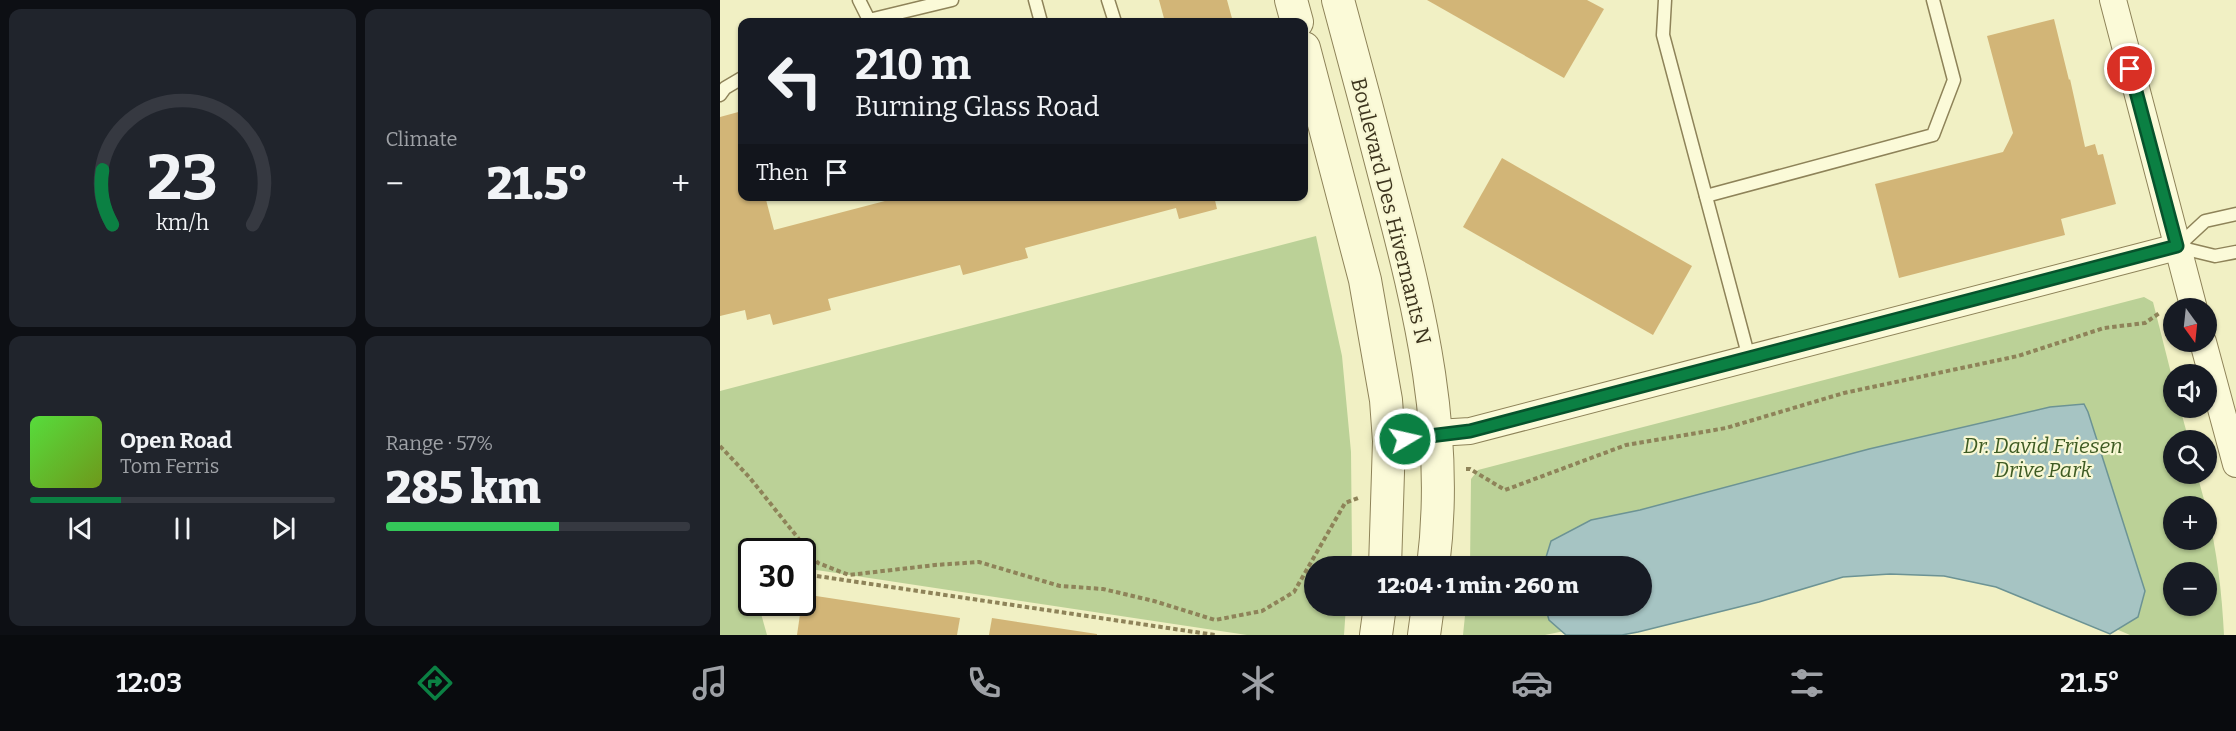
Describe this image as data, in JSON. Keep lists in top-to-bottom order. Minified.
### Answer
{"streets":{"street":["Boulevard Des Hivernants N"]},"parks":["Dr. David Friesen Drive Park"],"north":"bottom","page":{"tile":["Climate",["Range · 57%","285 km"]],"turn":["210 m","Burning Glass Road"],"then":"Then","heat":["−","21.5°","+"],"map_buttons":["+","−"],"song":["Open Road","Tom Ferris"],"limit":"30","trip":"12:04 · 1 min · 260 m","tabs":["12:03","21.5°"],"gauge":["23","km/h"]}}
